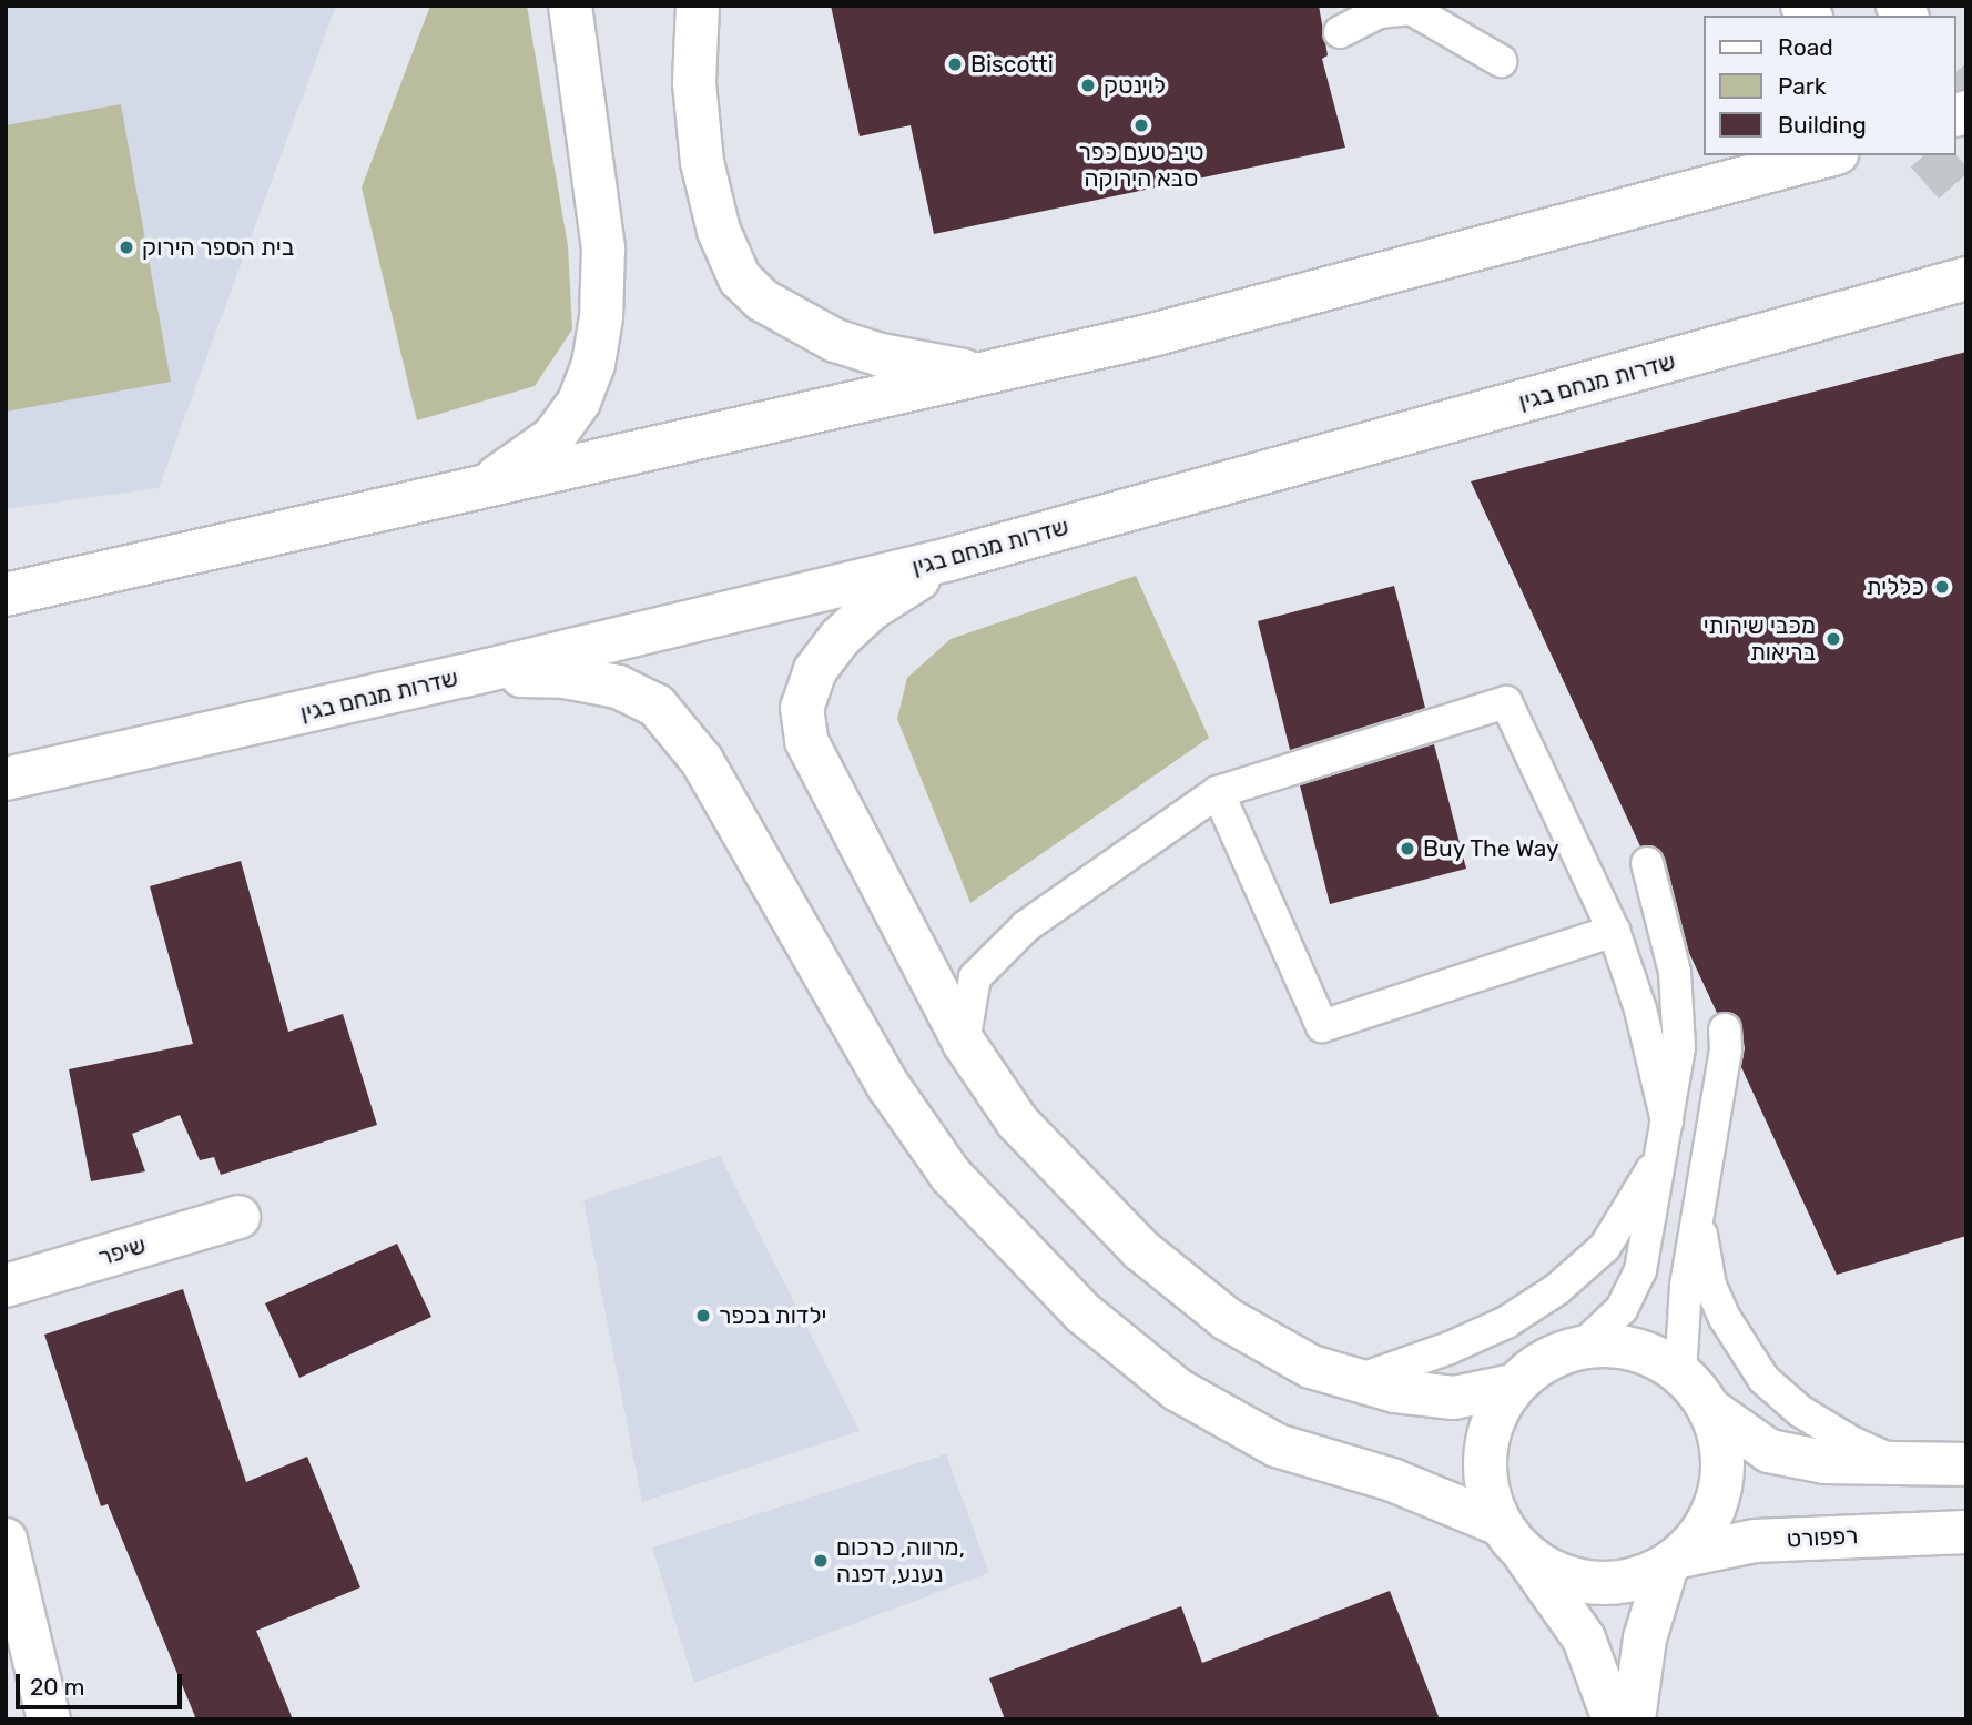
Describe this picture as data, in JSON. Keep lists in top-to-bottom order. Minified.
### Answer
{"streets":{"main road":["שדרות מנחם בגין","שיפר","רפפורט"]},"places":["Biscotti","לוינטק","טיב טעם כפר סבא הירוקה","בית הספר הירוק","כללית","מכבי שירותי בריאות","Buy The Way","ילדות בכפר","מרווה, כרכום, נענע, דפנה"],"legend":["Road","Park","Building"],"scale_bar":"20 m"}
